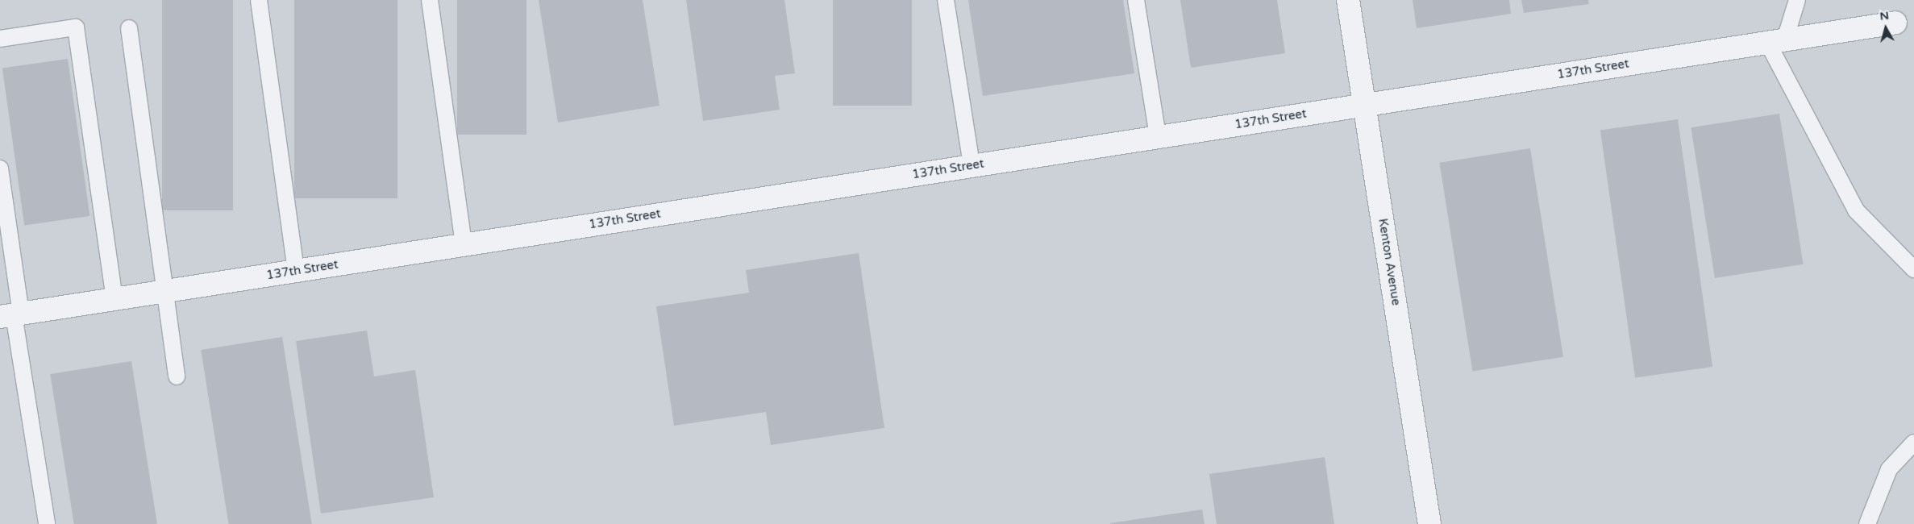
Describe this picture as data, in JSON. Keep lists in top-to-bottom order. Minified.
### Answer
{"streets":{"street":["137th Street","Kenton Avenue"]},"crossings":[["137th Street","Kenton Avenue"]],"north":"top"}
